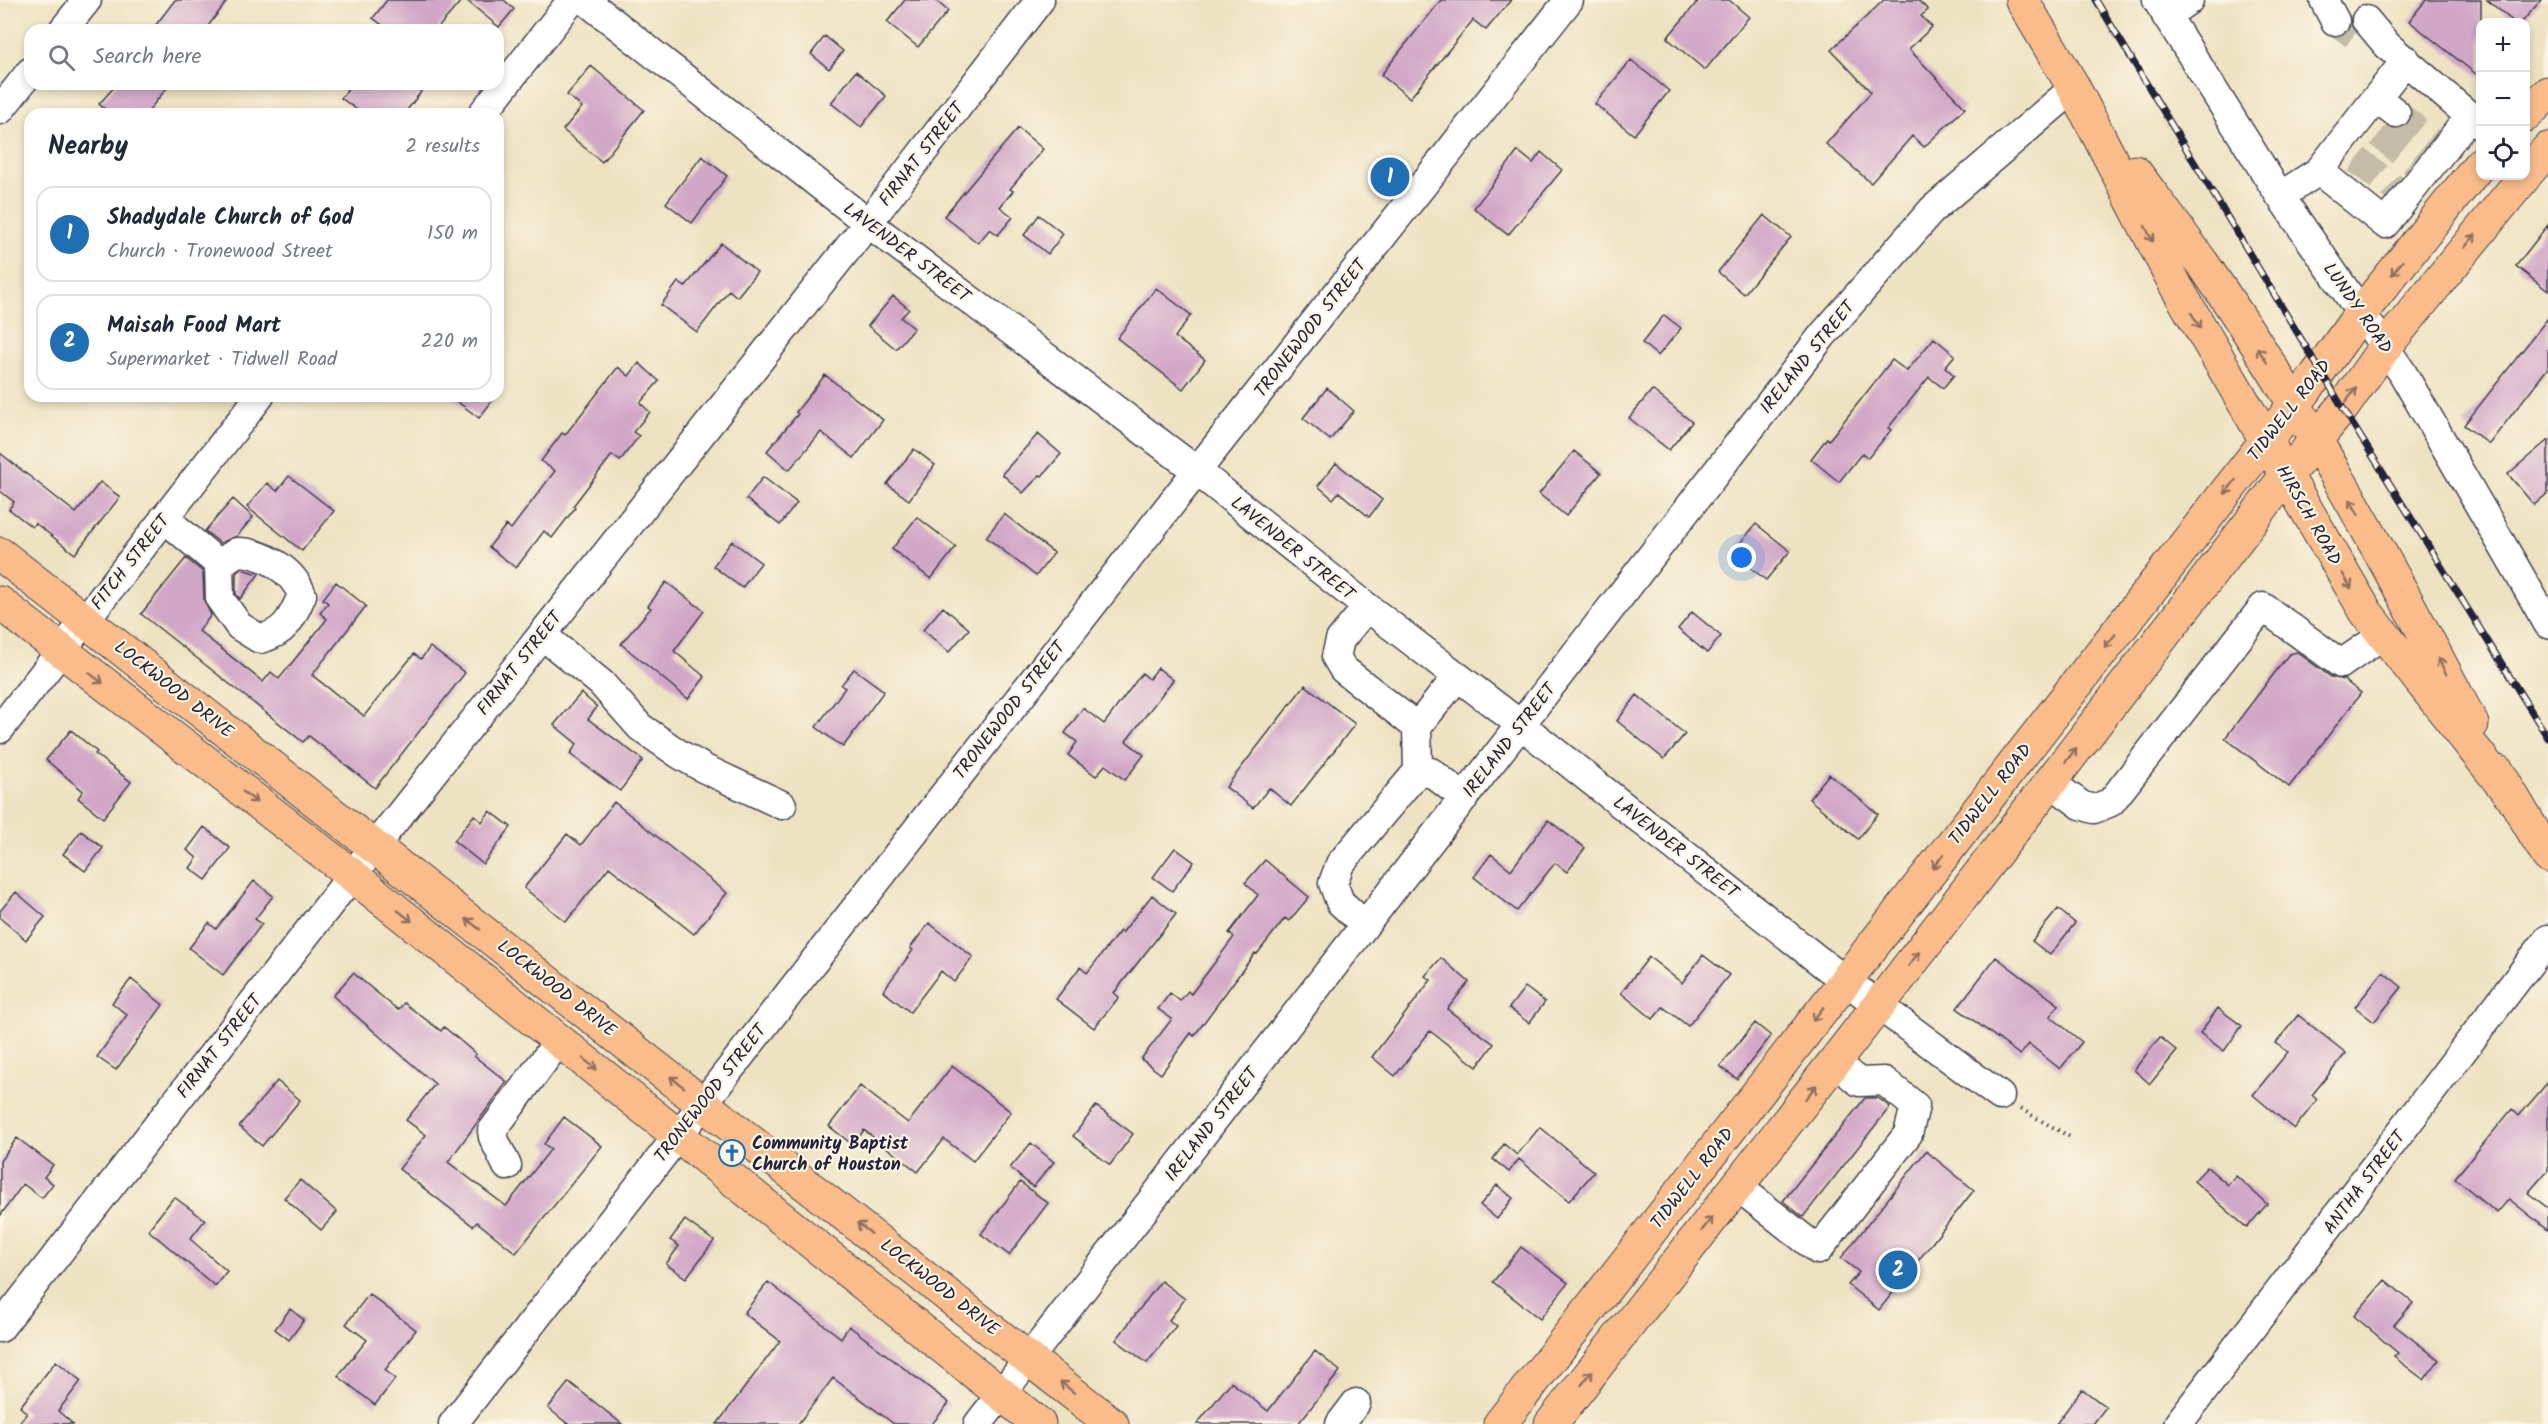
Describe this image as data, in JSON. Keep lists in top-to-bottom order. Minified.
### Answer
{"streets":{"main road":["TIDWELL ROAD","HIRSCH ROAD","LOCKWOOD DRIVE"],"street":["FIRNAT STREET","LAVENDER STREET","LUNDY ROAD","TRONEWOOD STREET","IRELAND STREET","FITCH STREET","ANTHA STREET"]},"crossings":[["FIRNAT STREET","LAVENDER STREET"],["FIRNAT STREET","LOCKWOOD DRIVE"],["LAVENDER STREET","TRONEWOOD STREET"],["LAVENDER STREET","IRELAND STREET"],["LAVENDER STREET","TIDWELL ROAD"],["LUNDY ROAD","TIDWELL ROAD"],["TRONEWOOD STREET","LOCKWOOD DRIVE"],["IRELAND STREET","HIRSCH ROAD"],["IRELAND STREET","LOCKWOOD DRIVE"],["TIDWELL ROAD","HIRSCH ROAD"],["FITCH STREET","LOCKWOOD DRIVE"]],"places":{"church":["Community Baptist Church of Houston"]},"page":{"map_buttons":["+","−"],"search":"Search here","heading":["Nearby","2 results"],"pins":["1","2"],"list":[{"mark":"1","name":"Shadydale Church of God","note":"Church · Tronewood Street","value":"150 m"},{"mark":"2","name":"Maisah Food Mart","note":"Supermarket · Tidwell Road","value":"220 m"}]}}
